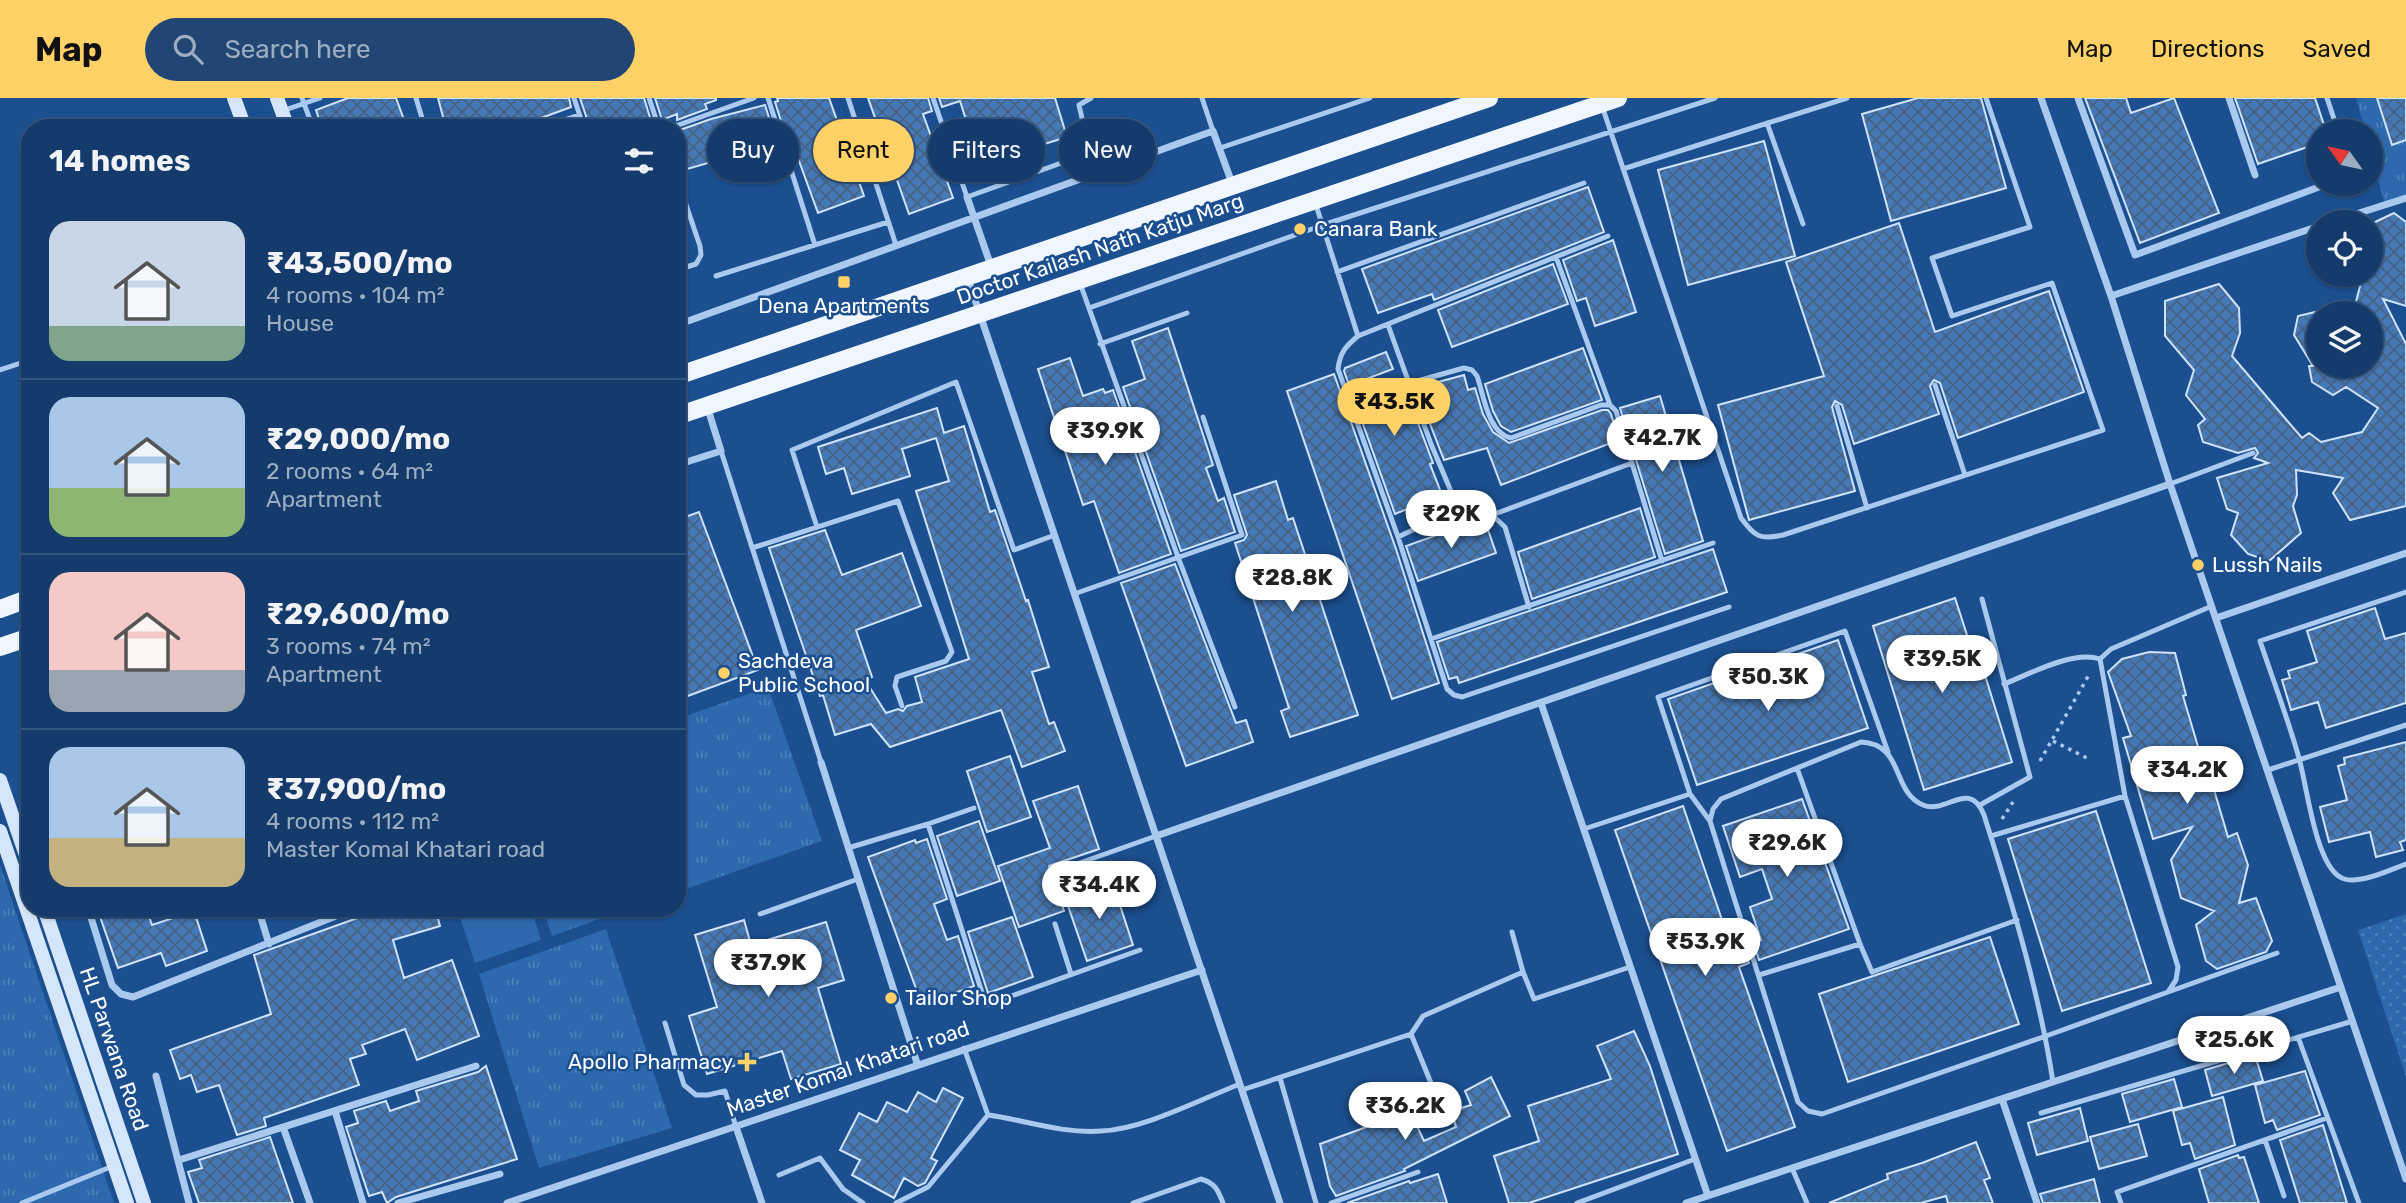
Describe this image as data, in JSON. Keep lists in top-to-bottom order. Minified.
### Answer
{"streets":{"main road":["Doctor Kailash Nath Katju Marg"],"street":["HL Parwana Road","Master Komal Khatari road"]},"places":{"other":["Canara Bank","Lussh Nails","Sachdeva Public School","Tailor Shop"],"transit":["Dena Apartments"],"health":["Apollo Pharmacy"]},"north":"top left","page":{"header":"Map","search":"Search here","nav":["Map","Directions","Saved"],"chip":["Buy","Rent","Filters","New"],"heading":"14 homes","list":[{"name":"₹43,500/mo","note":"4 rooms · 104 m² · House"},{"name":"₹29,000/mo","note":"2 rooms · 64 m² · Apartment"},{"name":"₹29,600/mo","note":"3 rooms · 74 m² · Apartment"},{"name":"₹37,900/mo","note":"4 rooms · 112 m² · Master Komal Khatari road"}],"price":["₹43.5K","₹39.9K","₹42.7K","₹29K","₹28.8K","₹39.5K","₹50.3K","₹34.2K","₹29.6K","₹34.4K","₹53.9K","₹37.9K","₹25.6K","₹36.2K"]}}
